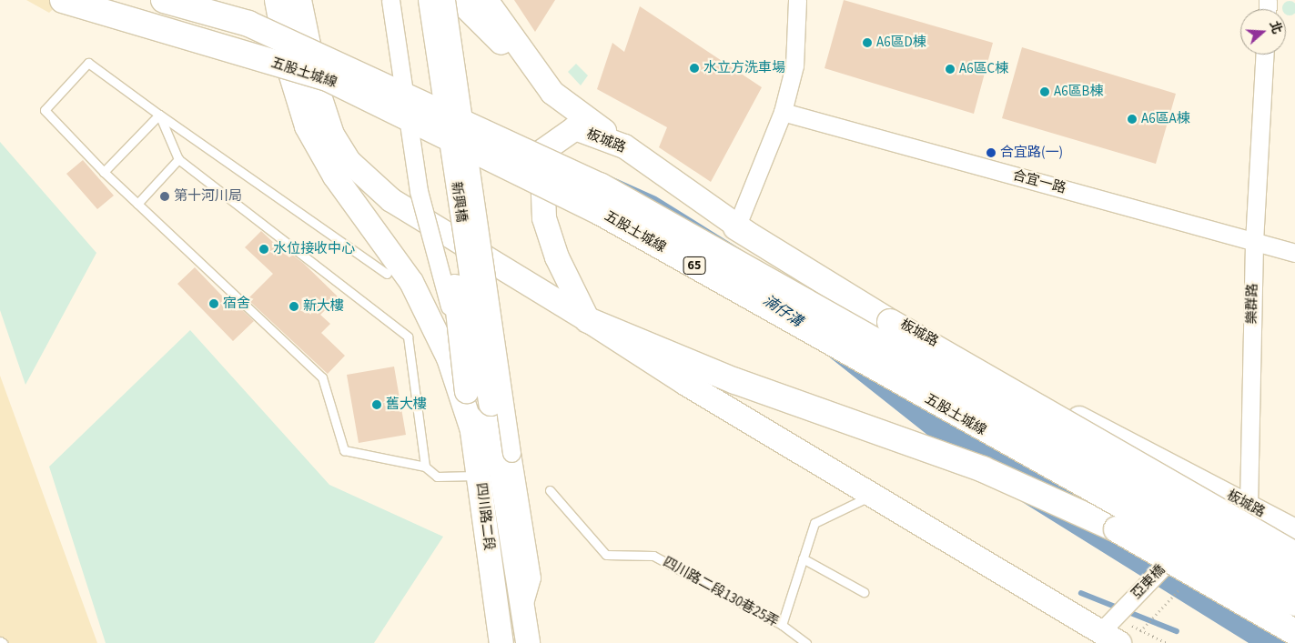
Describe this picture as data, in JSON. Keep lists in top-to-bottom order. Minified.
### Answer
{"streets":{"highway":["五股土城線","65"],"main road":["板城路","新興橋","四川路二段"],"street":["合宜一路","樂群路","亞東橋"],"lane":["四川路二段130巷25弄"]},"crossings":[["板城路","樂群路"],["板城路","亞東橋"],["合宜一路","樂群路"],["新興橋","四川路二段"],["樂群路","亞東橋"]],"water":["湳仔溝"],"places":["A6區D棟","水立方洗車場","A6區C棟","A6區B棟","A6區A棟","合宜路(一)","第十河川局","水位接收中心","宿舍","新大樓","舊大樓"],"north":"right"}
